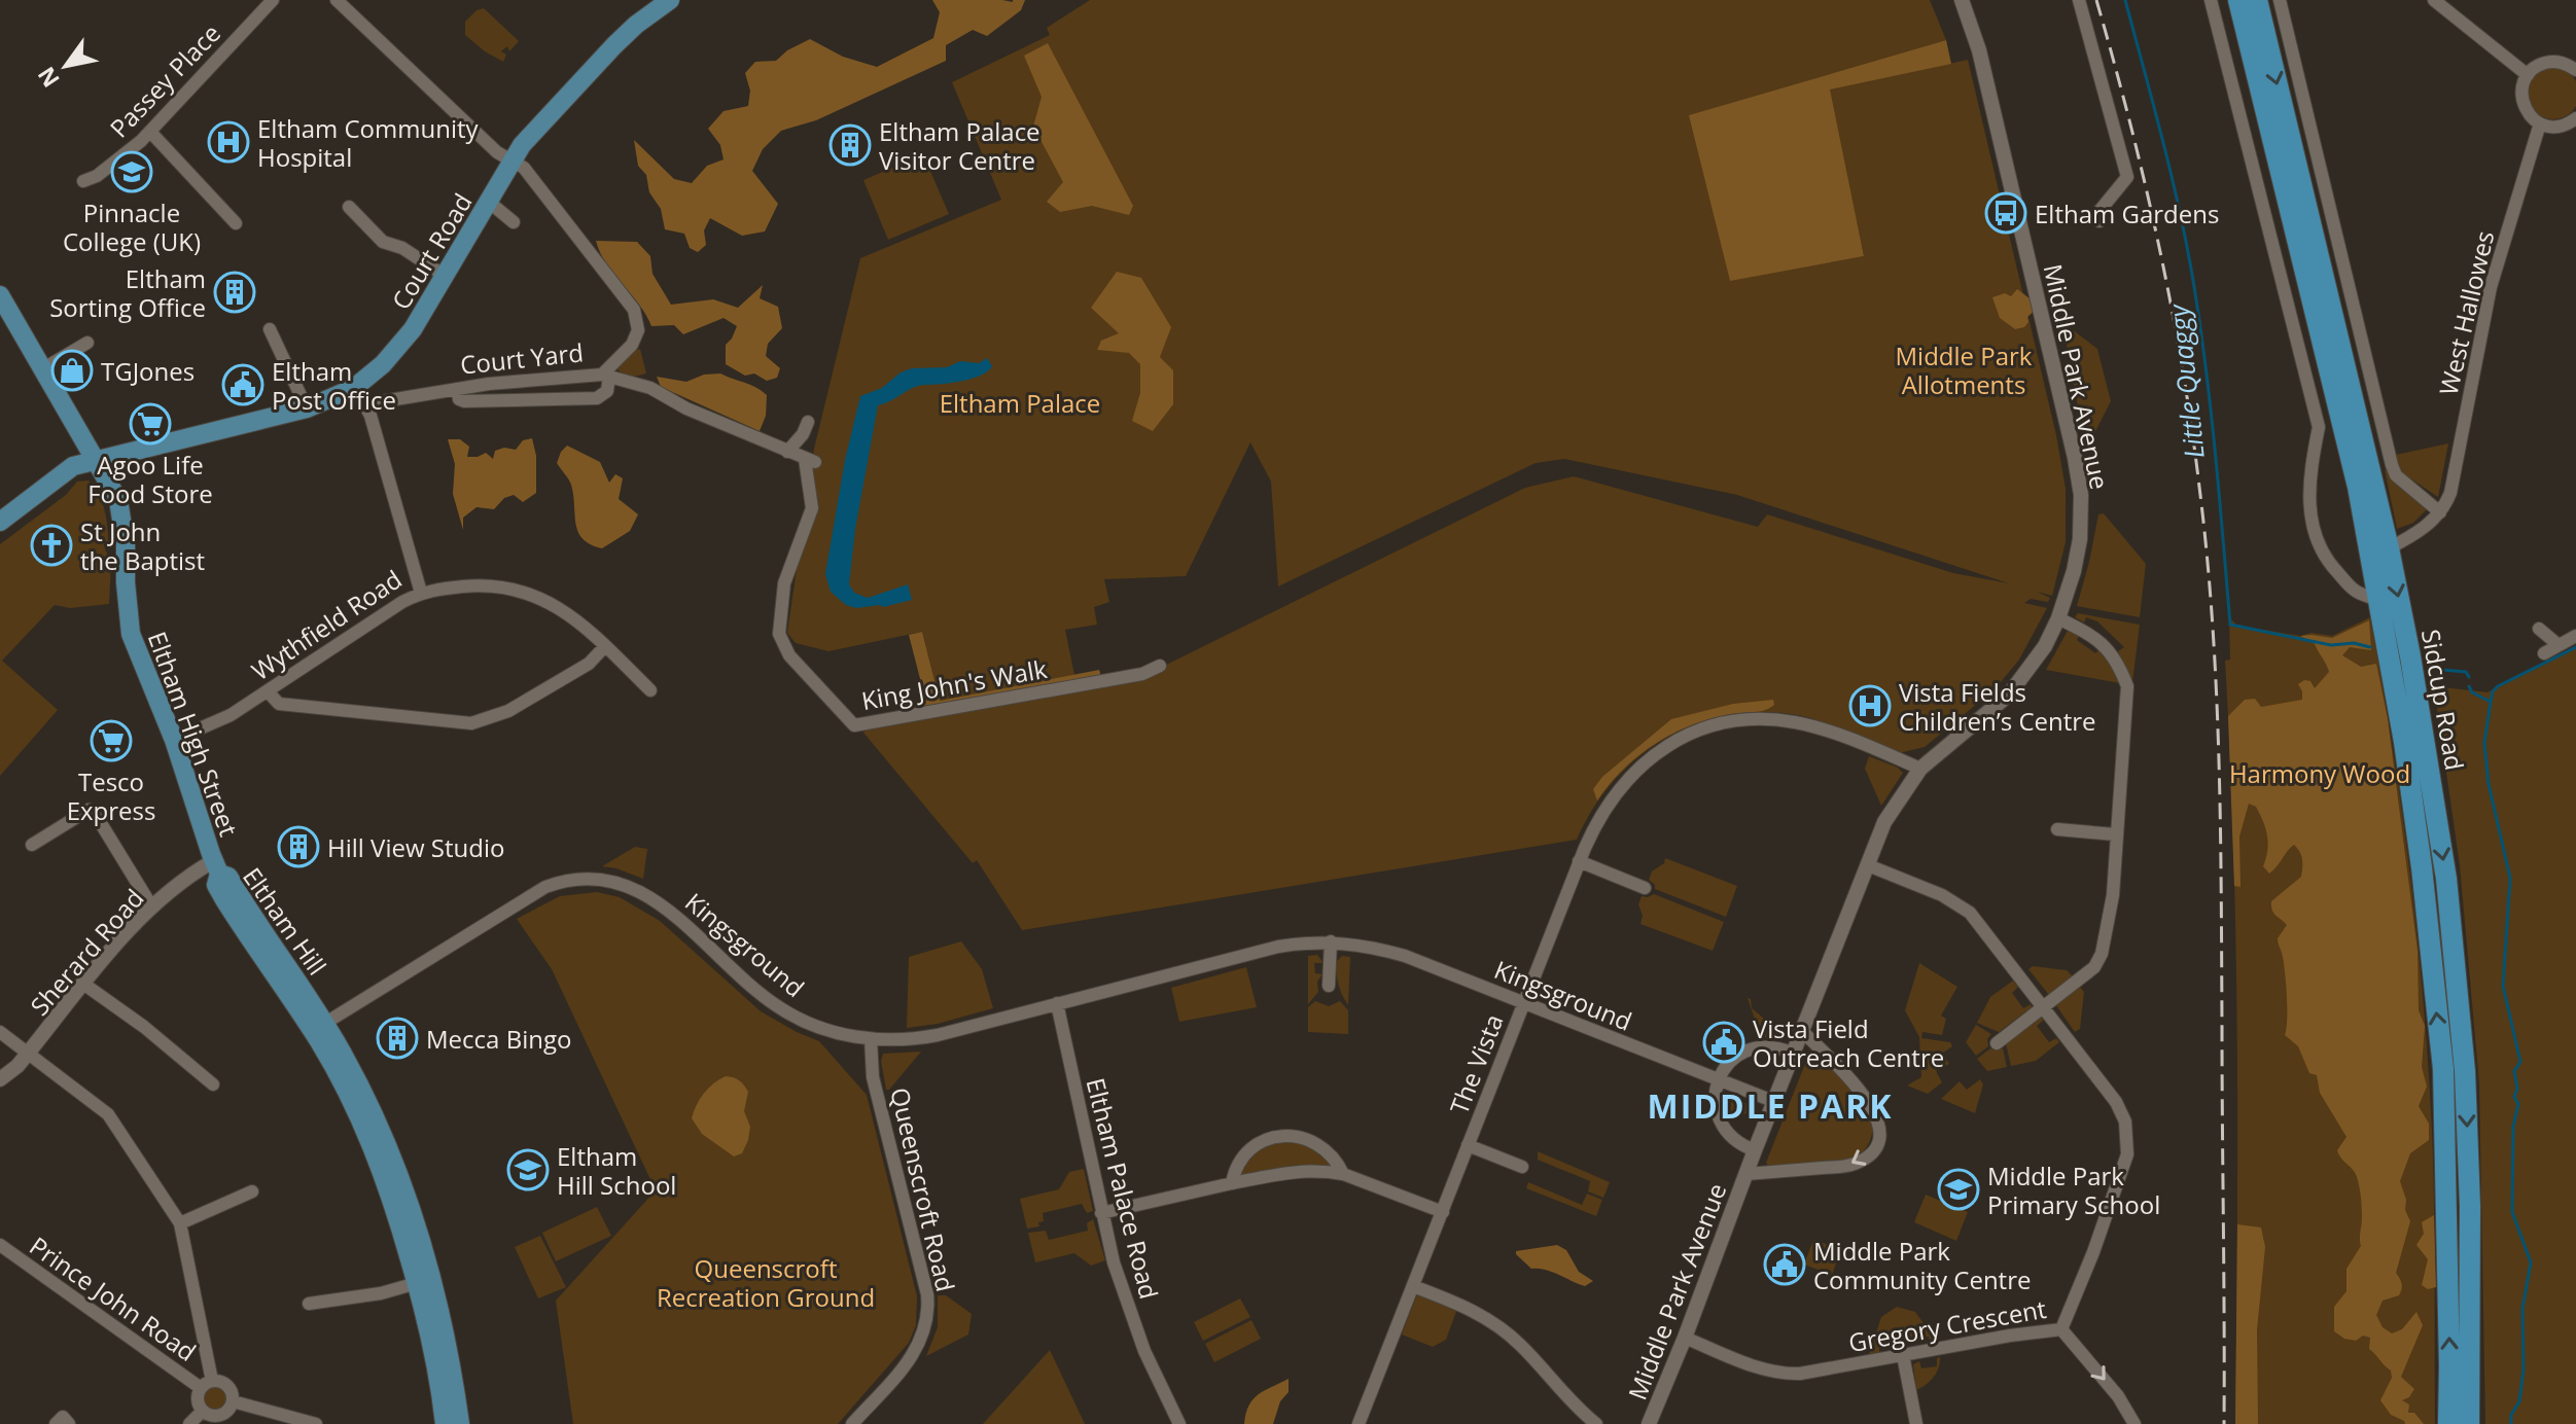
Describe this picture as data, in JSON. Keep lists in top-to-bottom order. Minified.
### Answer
{"streets":{"highway":["Sidcup Road"],"main road":["Court Road","Eltham High Street","Eltham Hill"],"street":["Passey Place","West Hallowes","Court Yard","Middle Park Avenue","Wythfield Road","King John's Walk","Kingsground","Sherard Road","The Vista","Eltham Palace Road","Queenscroft Road","Prince John Road","Gregory Crescent"]},"crossings":[["Court Yard","Wythfield Road"],["Court Yard","King John's Walk"],["Middle Park Avenue","Kingsground"],["Middle Park Avenue","The Vista"],["Middle Park Avenue","Gregory Crescent"],["Wythfield Road","Eltham High Street"],["Eltham High Street","Eltham Hill"],["Eltham High Street","Sherard Road"],["Eltham Hill","Kingsground"],["Eltham Hill","Sherard Road"],["Kingsground","The Vista"],["Kingsground","Eltham Palace Road"],["Kingsground","Queenscroft Road"]],"districts":["MIDDLE PARK"],"water":["Little Quaggy"],"parks":["Middle Park Allotments","Eltham Palace","Harmony Wood","Queenscroft Recreation Ground"],"places":{"hospital":["Eltham Community Hospital","Vista Fields Children’s Centre"],"building":["Eltham Palace Visitor Centre","Eltham Sorting Office","Hill View Studio","Mecca Bingo"],"school or university":["Pinnacle College (UK)","Eltham Hill School","Middle Park Primary School"],"bus stop":["Eltham Gardens"],"shop":["TGJones"],"public building":["Eltham Post Office","Vista Field Outreach Centre","Middle Park Community Centre"],"supermarket":["Agoo Life Food Store","Tesco Express"],"church":["St John the Baptist"]},"north":"bottom left"}
